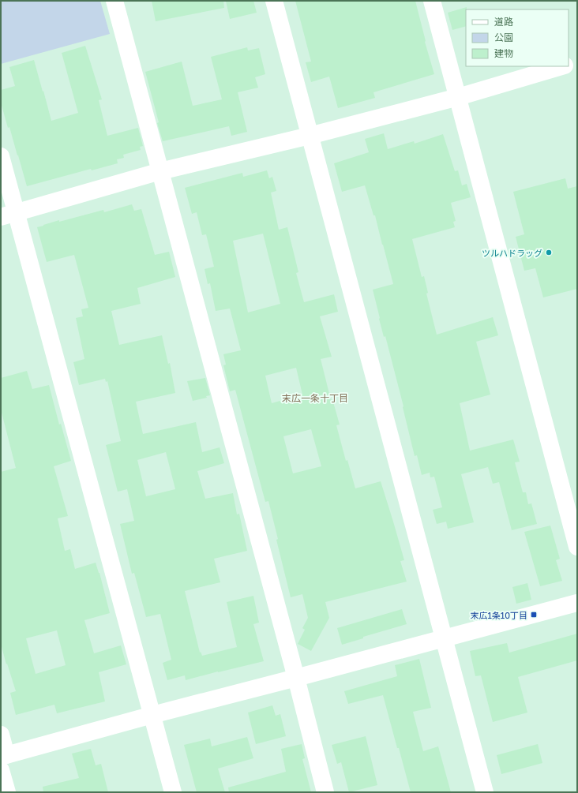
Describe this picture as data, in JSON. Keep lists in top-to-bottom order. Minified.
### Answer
{"districts":["末広一条十丁目"],"places":{"other":["ツルハドラッグ"],"transit":["末広1条10丁目"]},"legend":["道路","公園","建物"]}
